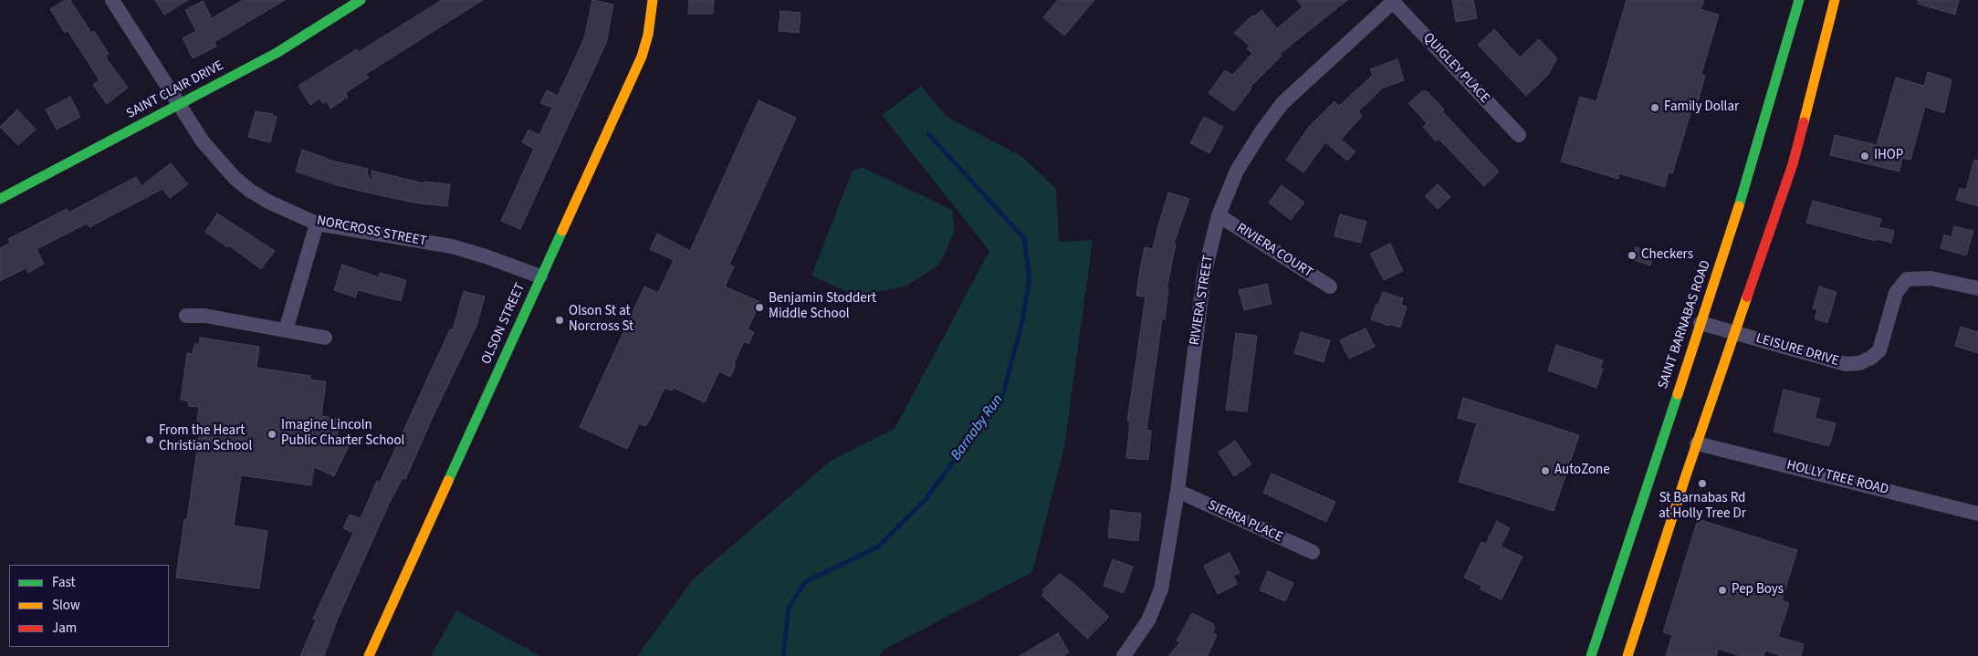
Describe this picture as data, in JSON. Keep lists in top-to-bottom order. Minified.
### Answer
{"streets":{"main road":["SAINT CLAIR DRIVE","OLSON STREET","SAINT BARNABAS ROAD"],"street":["QUIGLEY PLACE","NORCROSS STREET","RIVIERA COURT","RIVIERA STREET","LEISURE DRIVE","HOLLY TREE ROAD","SIERRA PLACE"]},"crossings":[["QUIGLEY PLACE","RIVIERA STREET"],["SAINT CLAIR DRIVE","NORCROSS STREET"],["NORCROSS STREET","OLSON STREET"],["RIVIERA COURT","RIVIERA STREET"],["RIVIERA STREET","SIERRA PLACE"],["SAINT BARNABAS ROAD","LEISURE DRIVE"]],"water":["Barnaby Run"],"places":["Family Dollar","IHOP","Checkers","Benjamin Stoddert Middle School","Olson St at Norcross St","Imagine Lincoln Public Charter School","From the Heart Christian School","AutoZone","St Barnabas Rd at Holly Tree Dr","Pep Boys"],"legend":["Fast","Slow","Jam"]}
